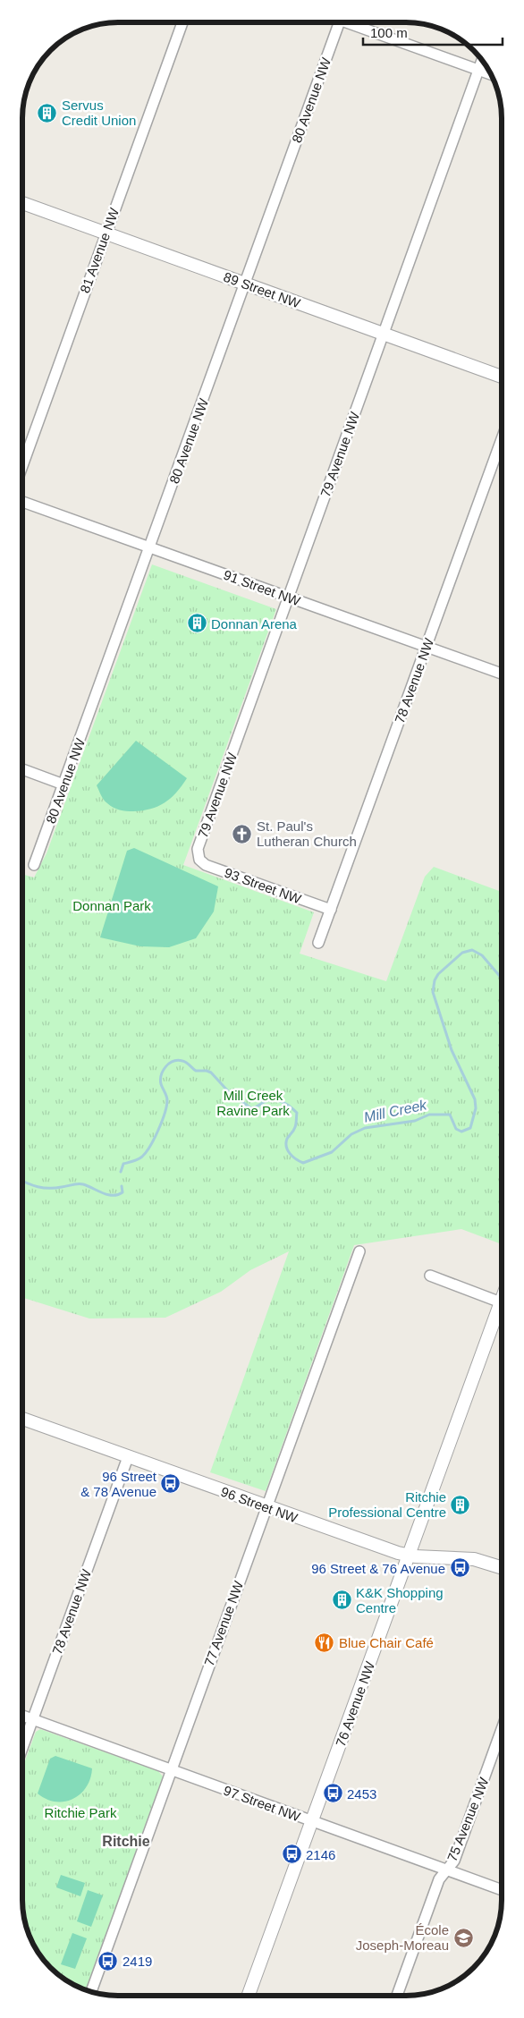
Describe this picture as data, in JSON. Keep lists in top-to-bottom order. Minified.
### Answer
{"streets":{"street":["80 Avenue NW","81 Avenue NW","89 Street NW","79 Avenue NW","91 Street NW","78 Avenue NW","93 Street NW","96 Street NW","77 Avenue NW","76 Avenue NW","97 Street NW","75 Avenue NW"]},"crossings":[["80 Avenue NW","89 Street NW"],["80 Avenue NW","91 Street NW"],["81 Avenue NW","89 Street NW"],["89 Street NW","79 Avenue NW"],["79 Avenue NW","91 Street NW"],["79 Avenue NW","93 Street NW"],["91 Street NW","78 Avenue NW"],["78 Avenue NW","93 Street NW"],["78 Avenue NW","96 Street NW"],["78 Avenue NW","97 Street NW"],["96 Street NW","77 Avenue NW"],["96 Street NW","76 Avenue NW"],["77 Avenue NW","97 Street NW"],["76 Avenue NW","97 Street NW"],["97 Street NW","75 Avenue NW"]],"districts":["Ritchie"],"water":["Mill Creek"],"parks":["Donnan Park","Mill Creek Ravine Park","Ritchie Park"],"places":{"building":["Servus Credit Union","Donnan Arena","Ritchie Professional Centre","K&K Shopping Centre"],"church":["St. Paul's Lutheran Church"],"bus stop":["96 Street & 78 Avenue","96 Street & 76 Avenue","2453","2146","2419"],"restaurant":["Blue Chair Café"],"school or university":["École Joseph-Moreau"]},"scale_bar":"100 m"}
